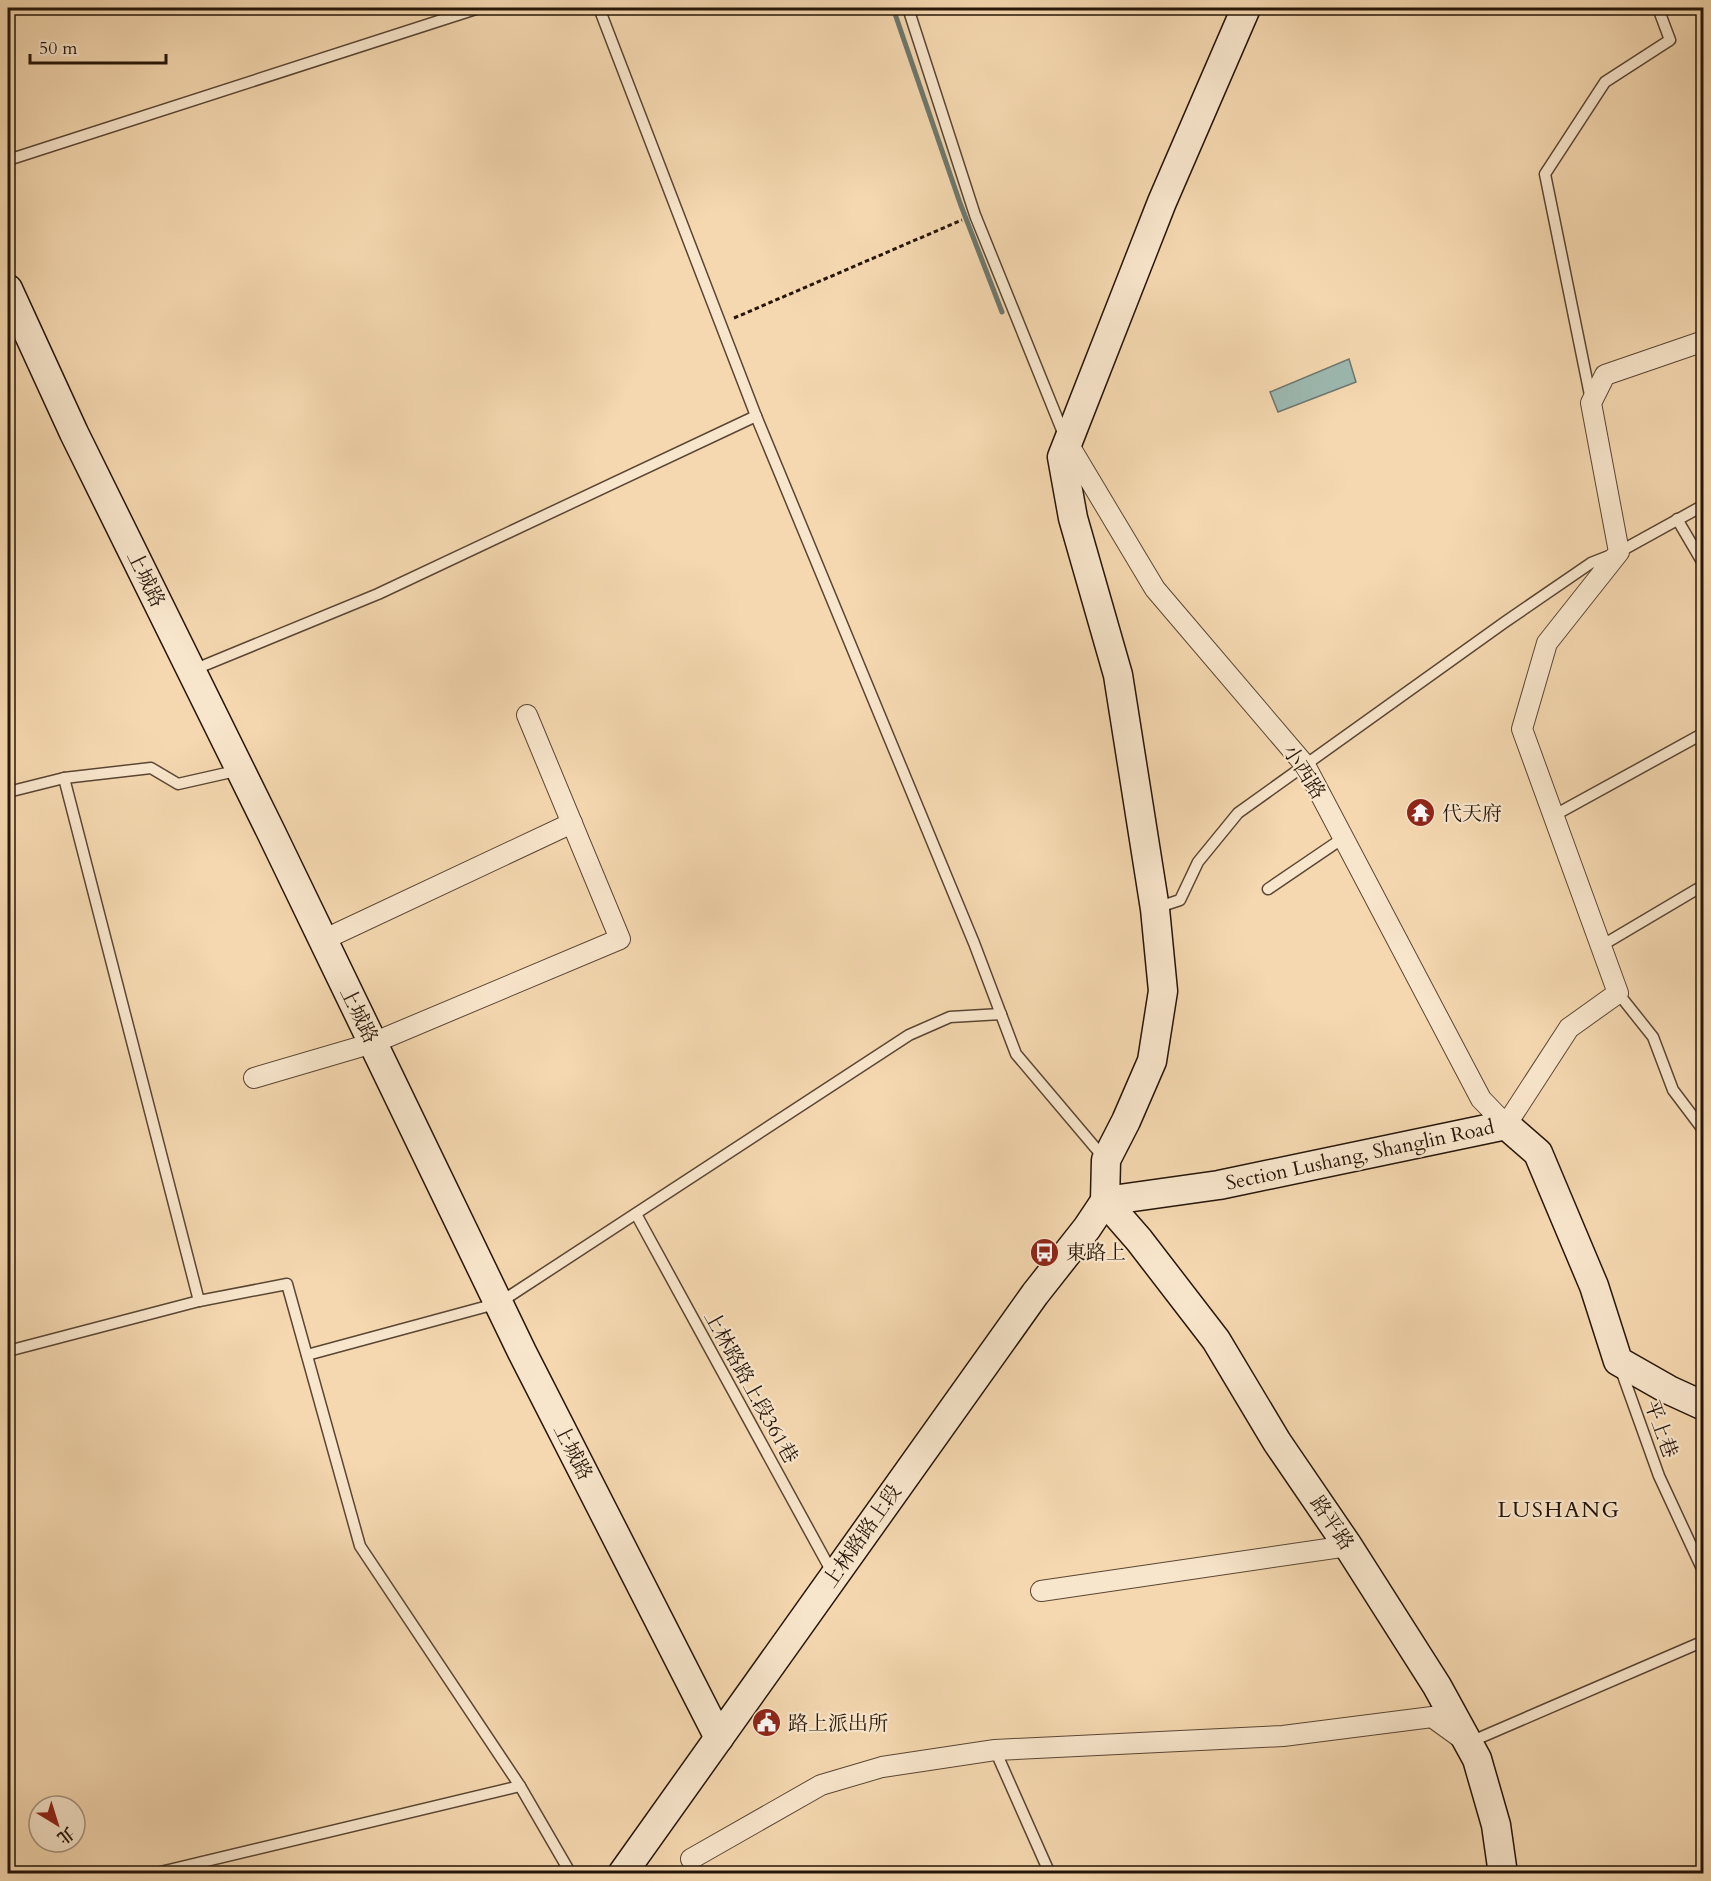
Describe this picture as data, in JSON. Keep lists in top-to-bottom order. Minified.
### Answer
{"streets":{"street":["上城路","小西路","Section Lushang, Shanglin Road","路平路","上林路路上段"],"lane":["上林路路上段361巷","平上巷"]},"crossings":[["上城路","上林路路上段"],["小西路","Section Lushang, Shanglin Road"],["Section Lushang, Shanglin Road","平上巷"],["Section Lushang, Shanglin Road","路平路"],["Section Lushang, Shanglin Road","上林路路上段"],["上林路路上段361巷","上林路路上段"],["路平路","上林路路上段"]],"districts":["LUSHANG"],"places":{"temple":["代天府"],"bus stop":["東路上"],"public building":["路上派出所"]},"scale_bar":"50 m","north":"bottom right"}
